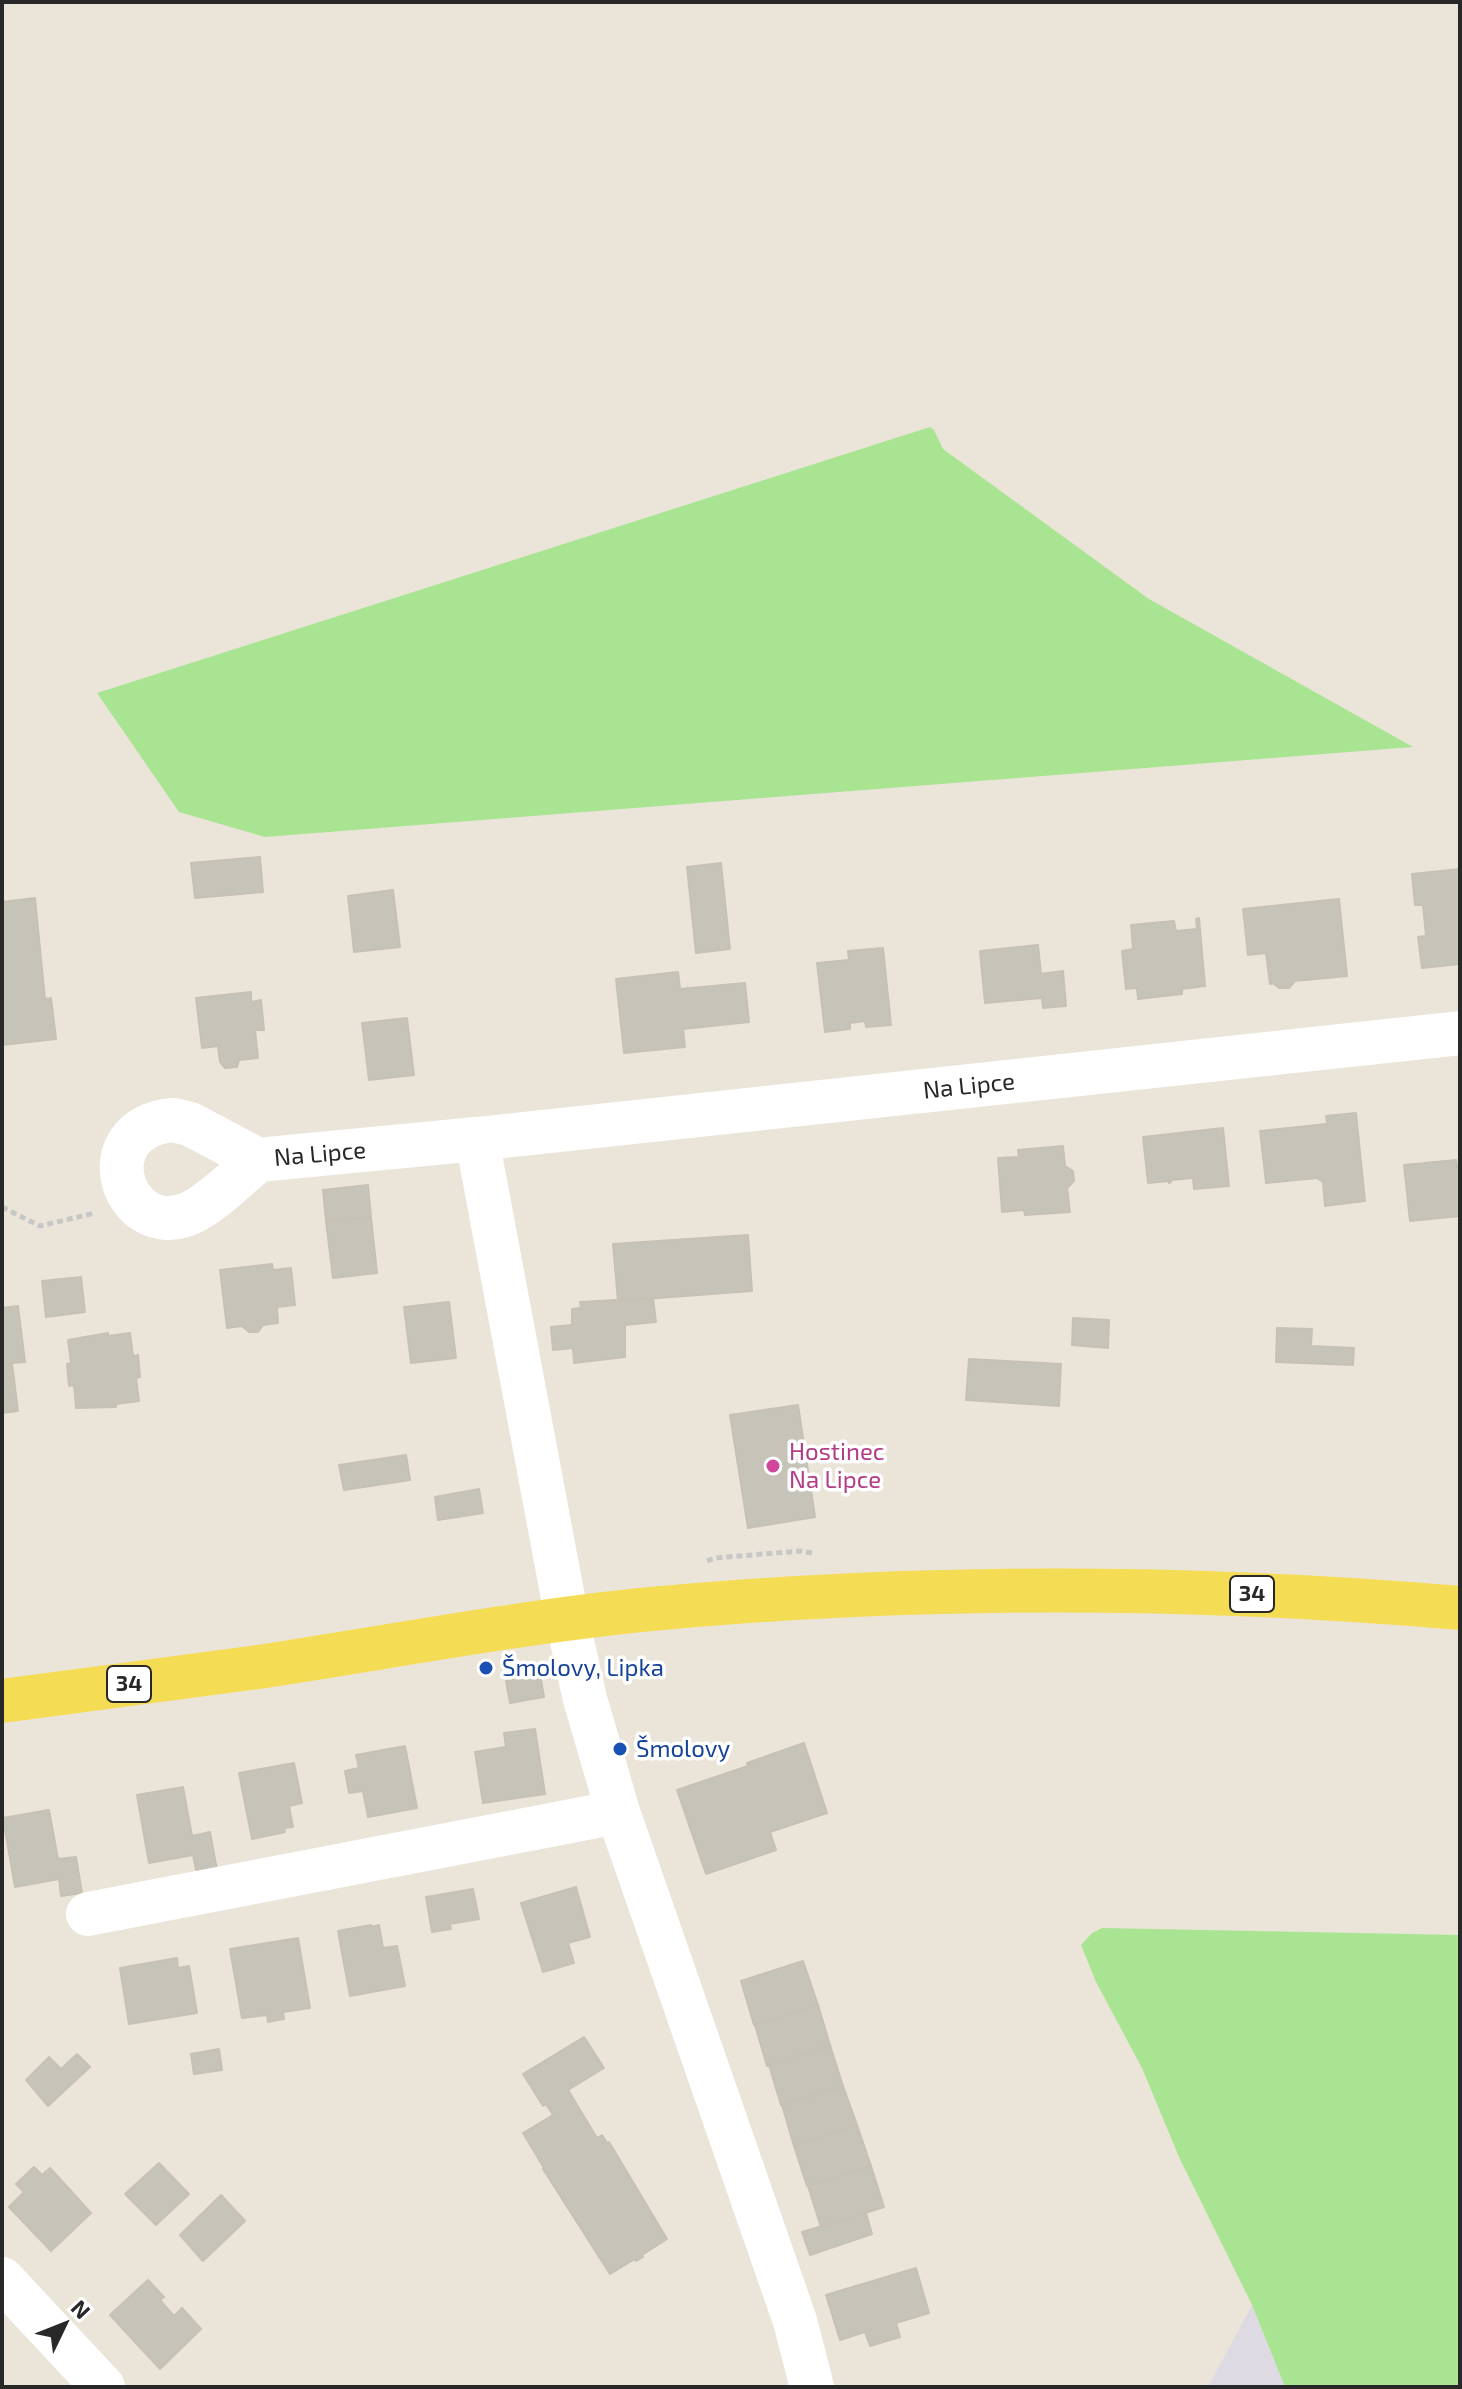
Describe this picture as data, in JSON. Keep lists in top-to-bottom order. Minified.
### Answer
{"streets":{"main road":["34"],"street":["Na Lipce"]},"places":["Hostinec Na Lipce","Šmolovy, Lipka","Šmolovy"],"north":"top right"}
